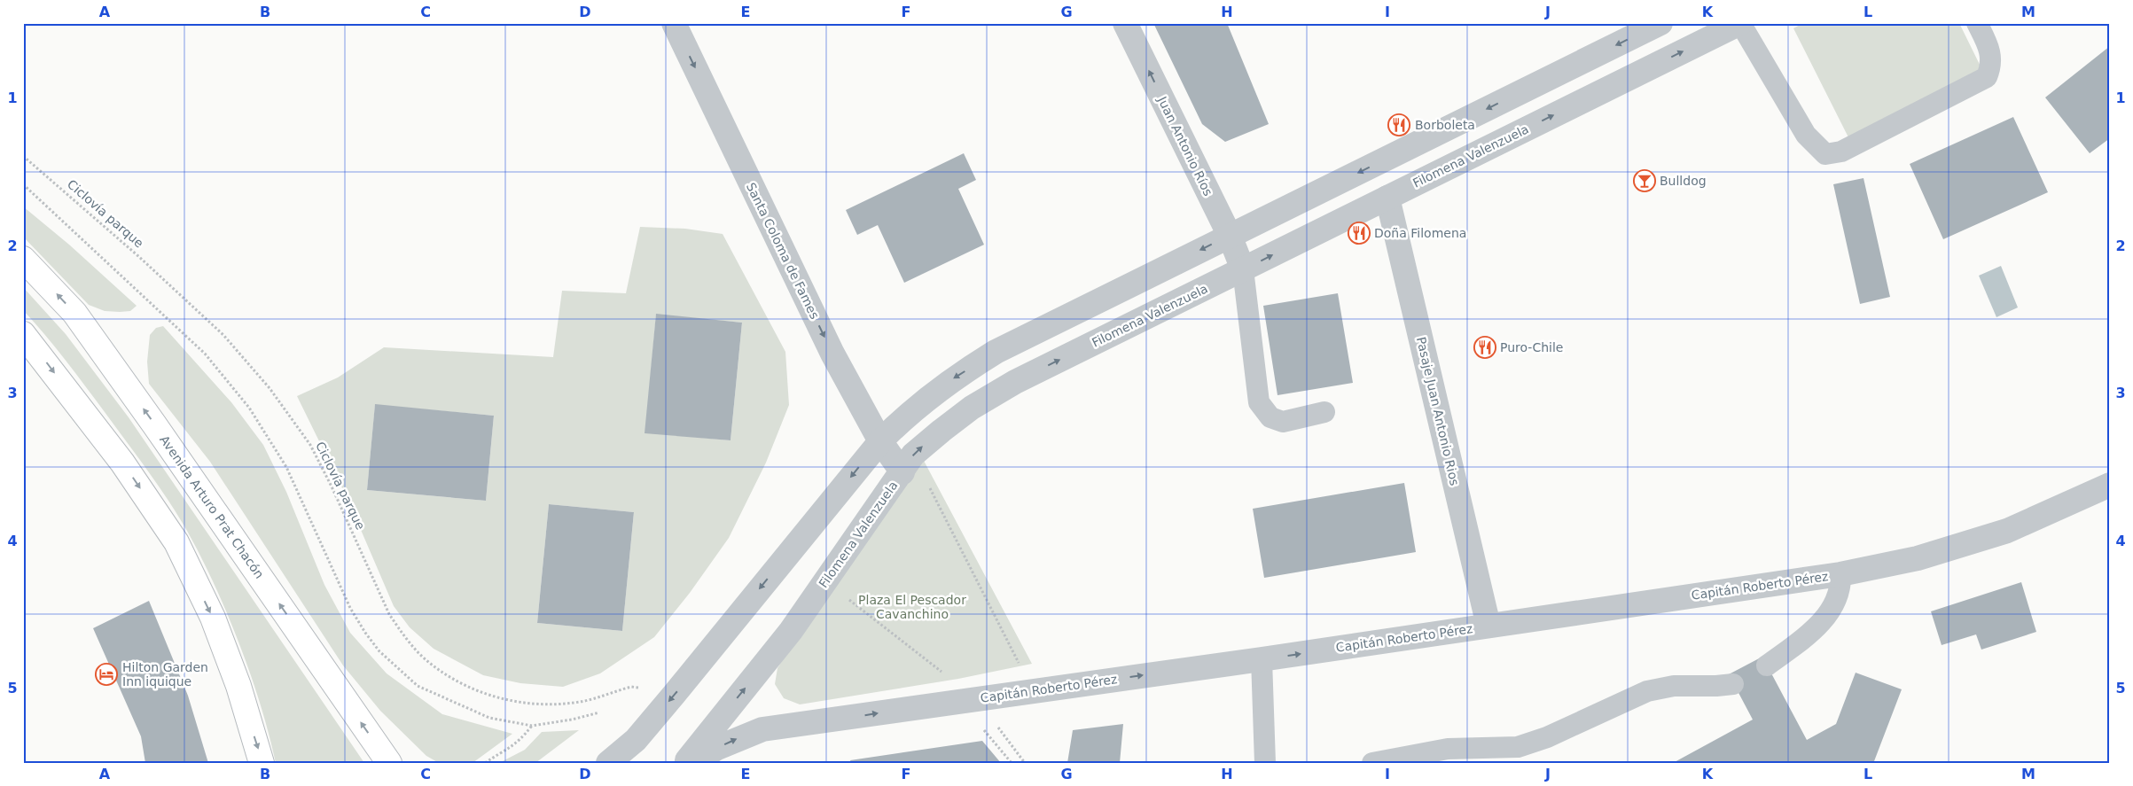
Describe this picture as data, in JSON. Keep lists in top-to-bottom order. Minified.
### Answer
{"streets":{"main road":["Avenida Arturo Prat Chacón"],"street":["Juan Antonio Ríos","Filomena Valenzuela","Santa Coloma de Fames","Pasaje Juan Antonio Rios","Capitán Roberto Pérez"],"path":["Ciclovía parque"]},"crossings":[["Juan Antonio Ríos","Filomena Valenzuela"],["Filomena Valenzuela","Santa Coloma de Fames"],["Filomena Valenzuela","Pasaje Juan Antonio Rios"],["Pasaje Juan Antonio Rios","Capitán Roberto Pérez"]],"one_way":["Juan Antonio Ríos","Santa Coloma de Fames","Capitán Roberto Pérez"],"parks":["Plaza El Pescador Cavanchino"],"places":{"restaurant":["Borboleta","Doña Filomena","Puro-Chile"],"bar":["Bulldog"],"hotel":["Hilton Garden Inn iquique"]},"grid":{"columns":["A","B","C","D","E","F","G","H","I","J","K","L","M"],"rows":["1","2","3","4","5"]}}
